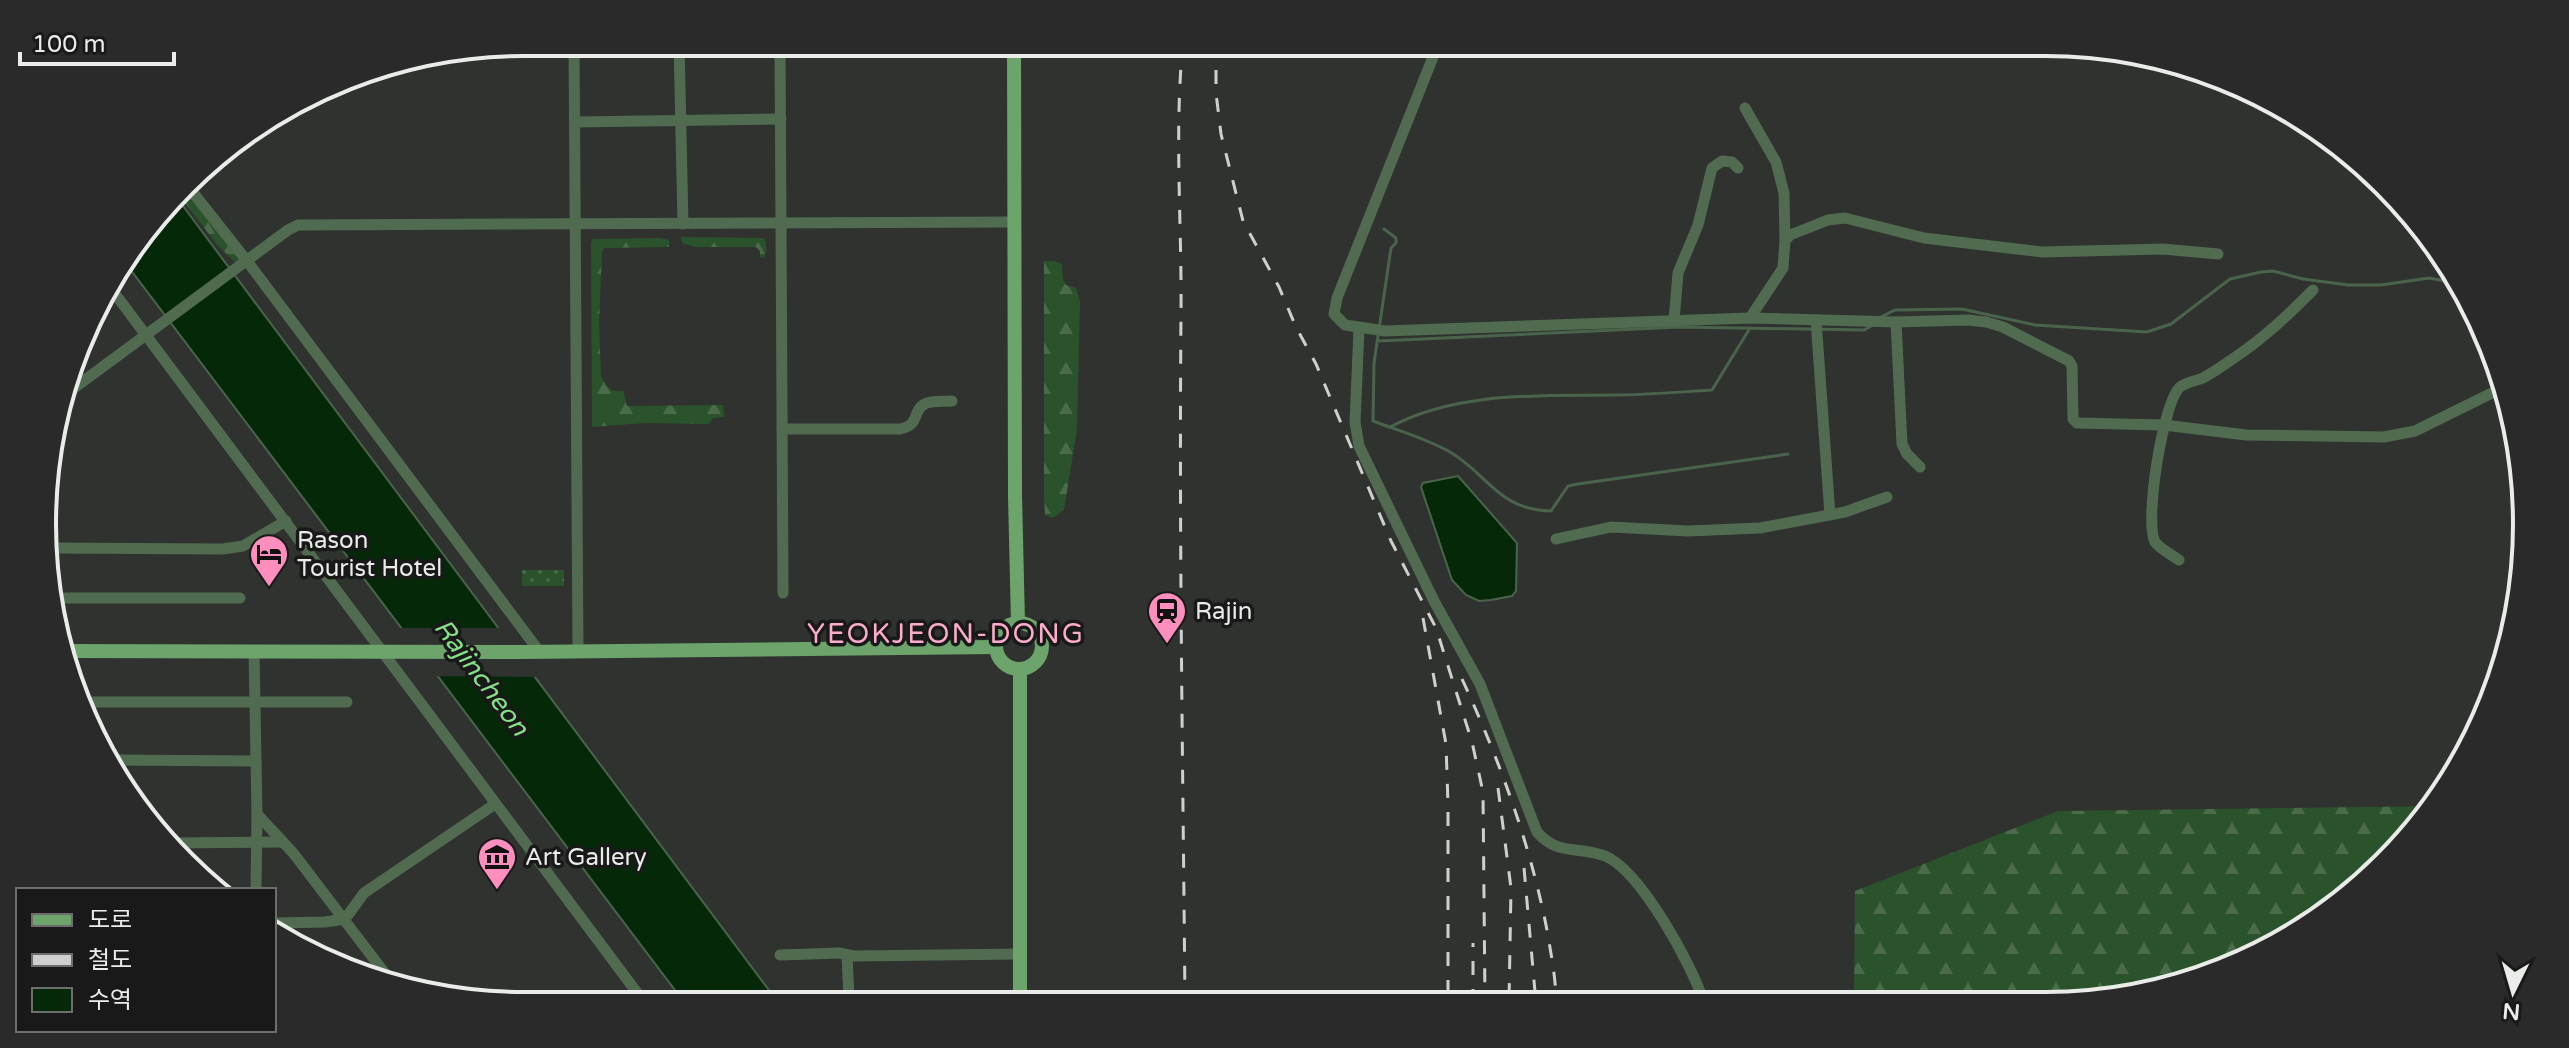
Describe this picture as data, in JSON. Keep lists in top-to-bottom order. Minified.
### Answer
{"districts":["YEOKJEON-DONG"],"water":["Rajincheon"],"places":{"hotel":["Rason Tourist Hotel"],"station":["Rajin"],"museum":["Art Gallery"]},"legend":["도로","철도","수역"],"scale_bar":"100 m","north":"bottom"}
